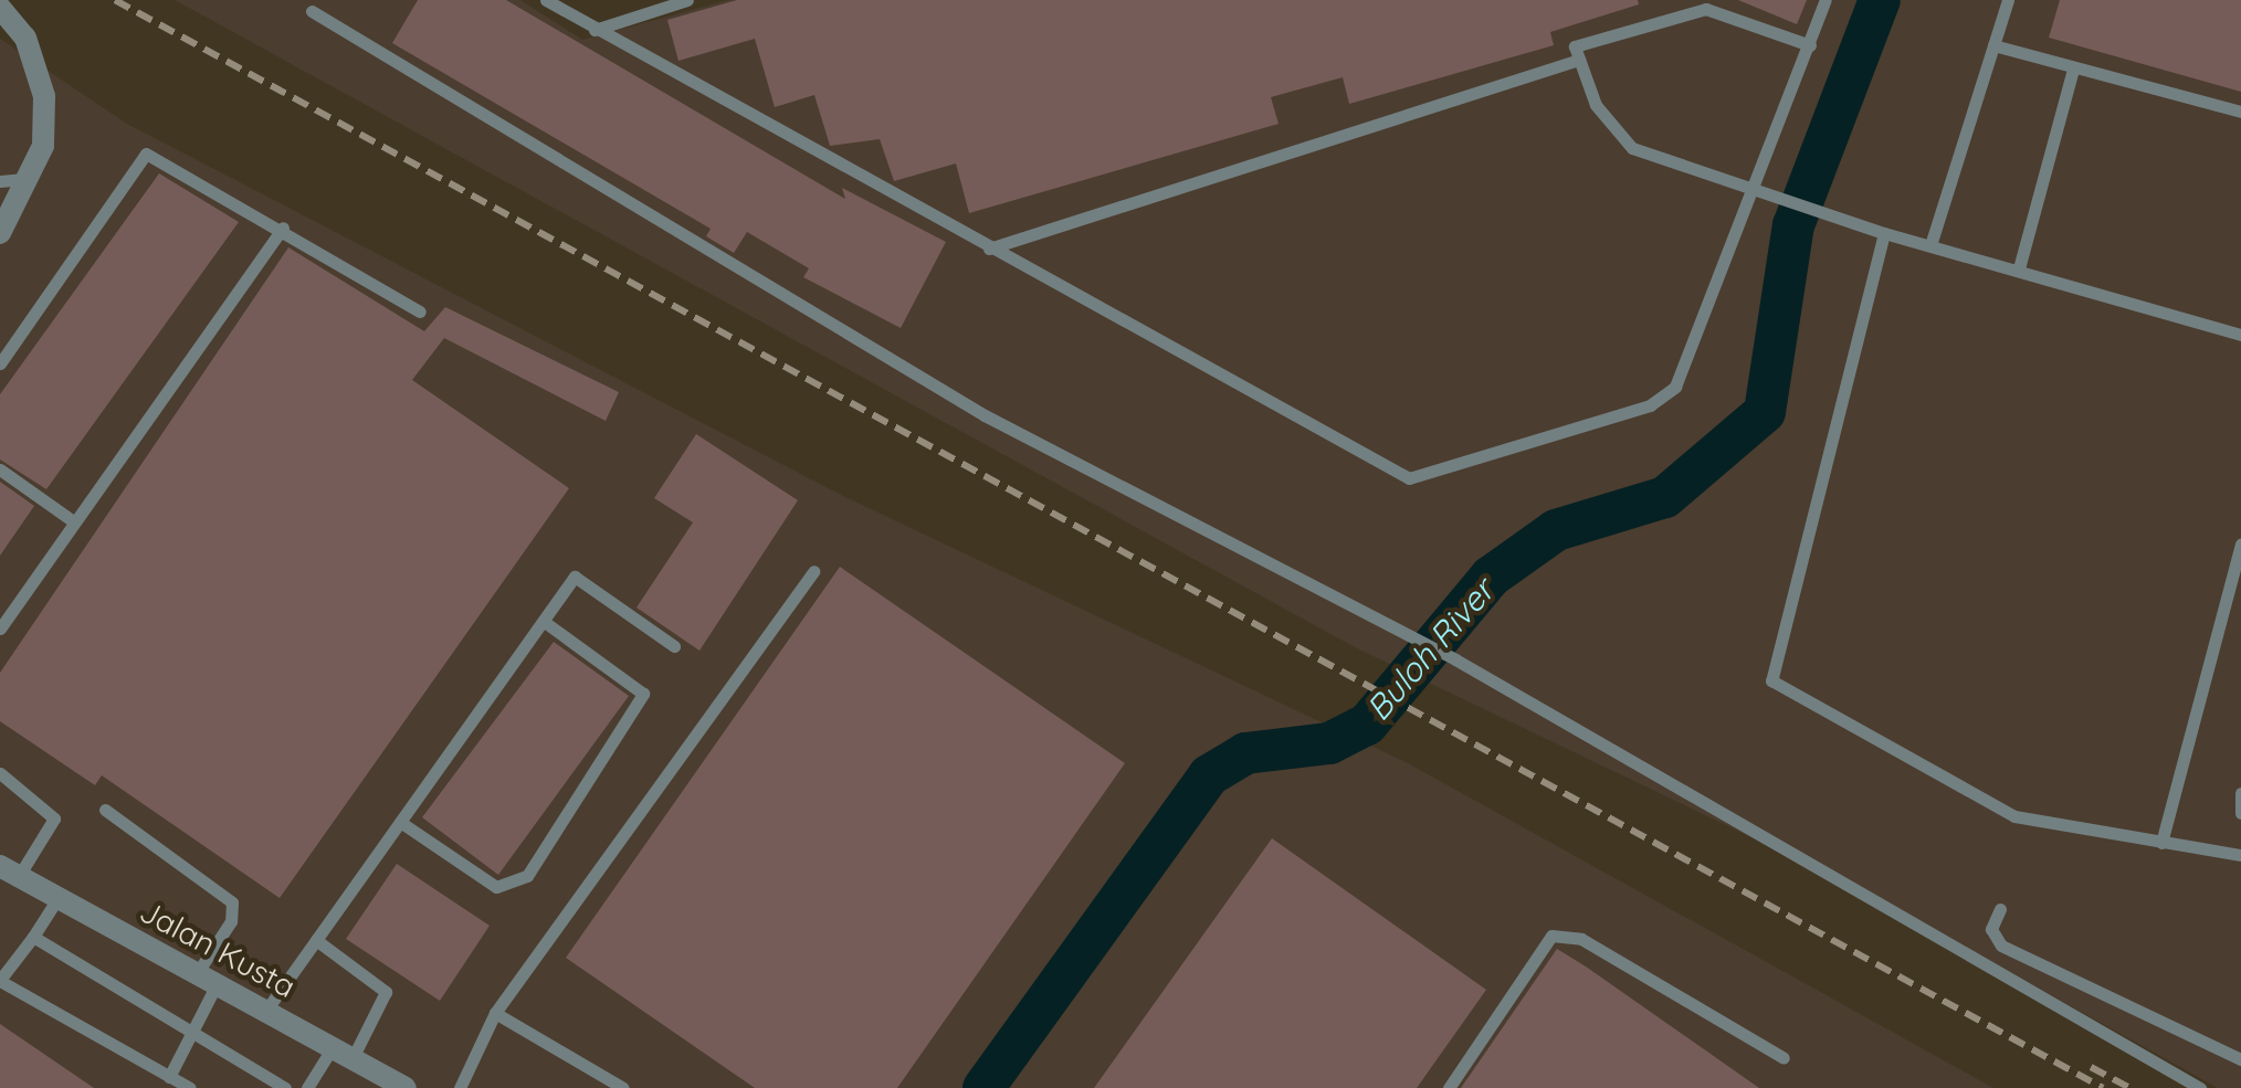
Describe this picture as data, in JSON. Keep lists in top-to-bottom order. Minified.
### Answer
{"streets":{"street":["Jalan Kusta"]},"water":["Buloh River"]}
